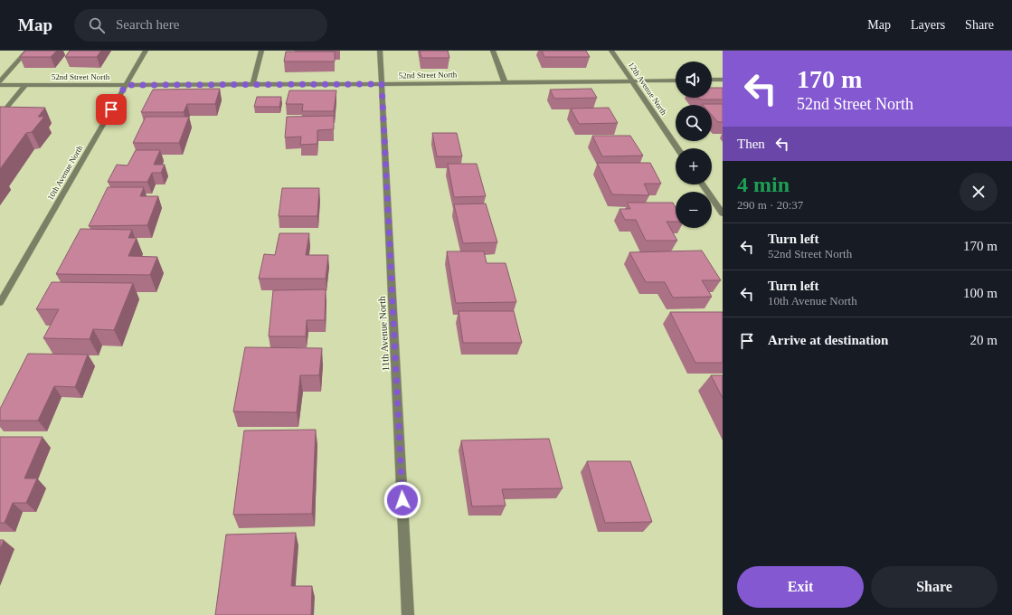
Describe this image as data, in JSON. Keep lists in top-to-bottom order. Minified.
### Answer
{"streets":{"street":["52nd Street North","12th Avenue North","10th Avenue North","11th Avenue North"]},"crossings":[["52nd Street North","12th Avenue North"],["52nd Street North","10th Avenue North"],["52nd Street North","11th Avenue North"]],"page":{"header":"Map","search":"Search here","nav":["Map","Layers","Share"],"turn":["170 m","52nd Street North"],"map_buttons":["+","−"],"then":"Then","heading":["4 min","290 m · 20:37"],"list":[{"name":"Turn left","note":"52nd Street North","value":"170 m"},{"name":"Turn left","note":"10th Avenue North","value":"100 m"},{"name":"Arrive at destination","value":"20 m"}],"buttons":["Exit","Share"]}}
